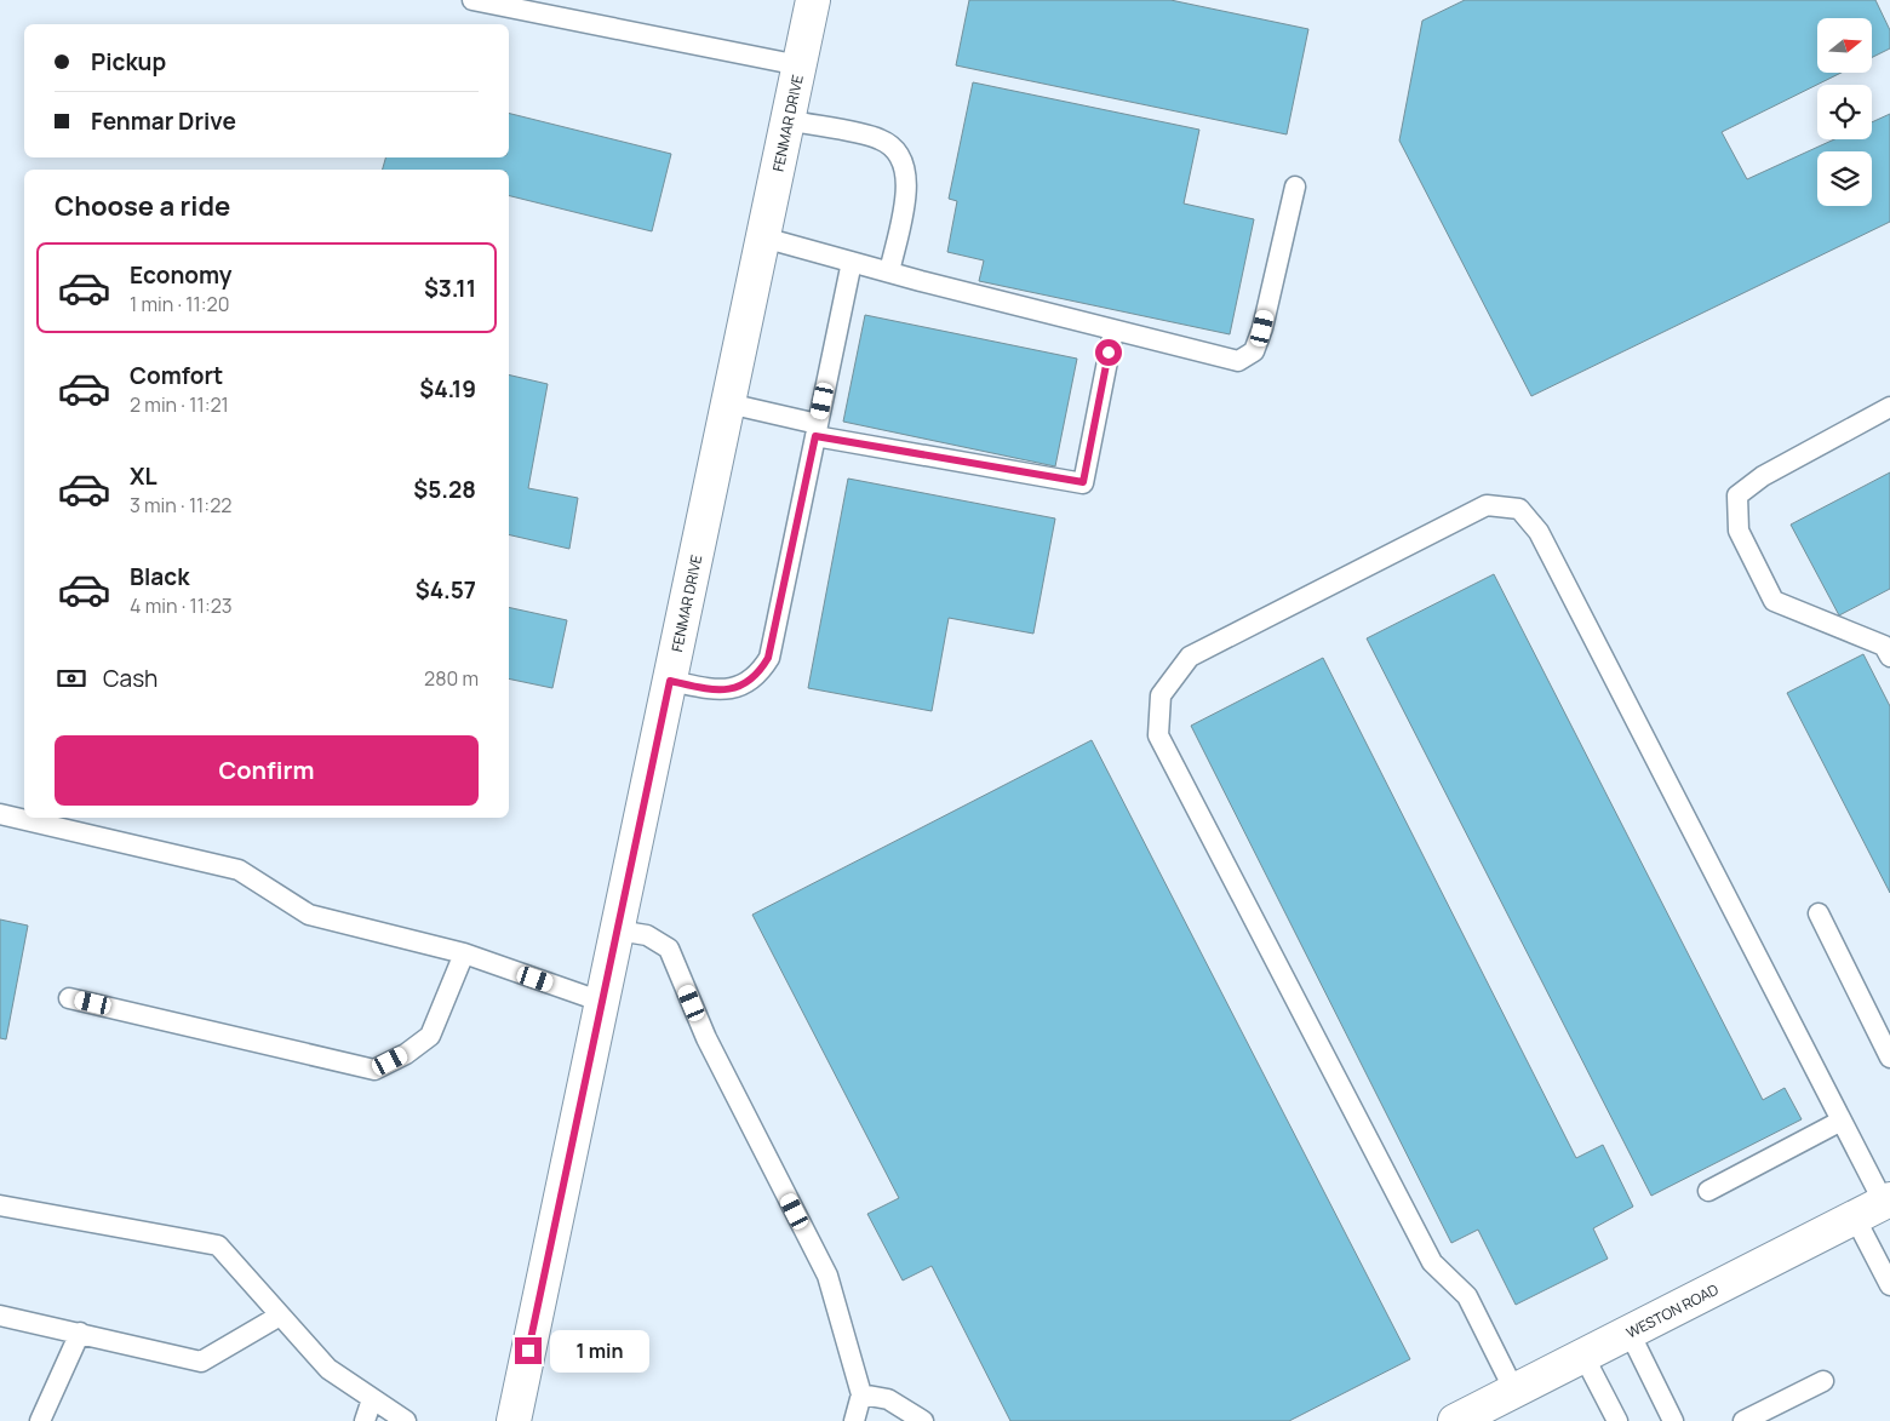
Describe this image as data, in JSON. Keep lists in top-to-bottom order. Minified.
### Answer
{"streets":{"street":["FENMAR DRIVE","WESTON ROAD"]},"north":"right","page":{"banner":["Pickup","Fenmar Drive"],"heading":"Choose a ride","list":[{"name":"Economy","note":"1 min · 11:20","value":"$3.11"},{"name":"Comfort","note":"2 min · 11:21","value":"$4.19"},{"name":"XL","note":"3 min · 11:22","value":"$5.28"},{"name":"Black","note":"4 min · 11:23","value":"$4.57"}],"pay":["Cash","280 m"],"buttons":"Confirm","bubble":"1 min"}}
